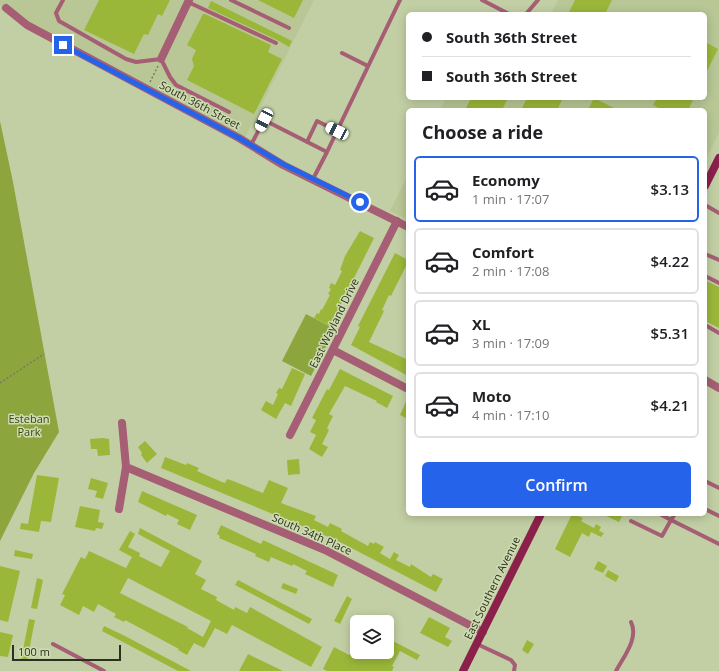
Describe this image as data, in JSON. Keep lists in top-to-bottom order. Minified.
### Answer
{"streets":{"main road":["East Southern Avenue"],"street":["South 36th Street","East Wayland Drive","South 34th Place"]},"crossings":[["South 36th Street","East Wayland Drive"],["South 34th Place","East Southern Avenue"]],"parks":["Esteban Park"],"scale_bar":"100 m","page":{"banner":["South 36th Street","South 36th Street"],"heading":"Choose a ride","list":[{"name":"Economy","note":"1 min · 17:07","value":"$3.13"},{"name":"Comfort","note":"2 min · 17:08","value":"$4.22"},{"name":"XL","note":"3 min · 17:09","value":"$5.31"},{"name":"Moto","note":"4 min · 17:10","value":"$4.21"}],"buttons":"Confirm","scale":"100 m"}}
